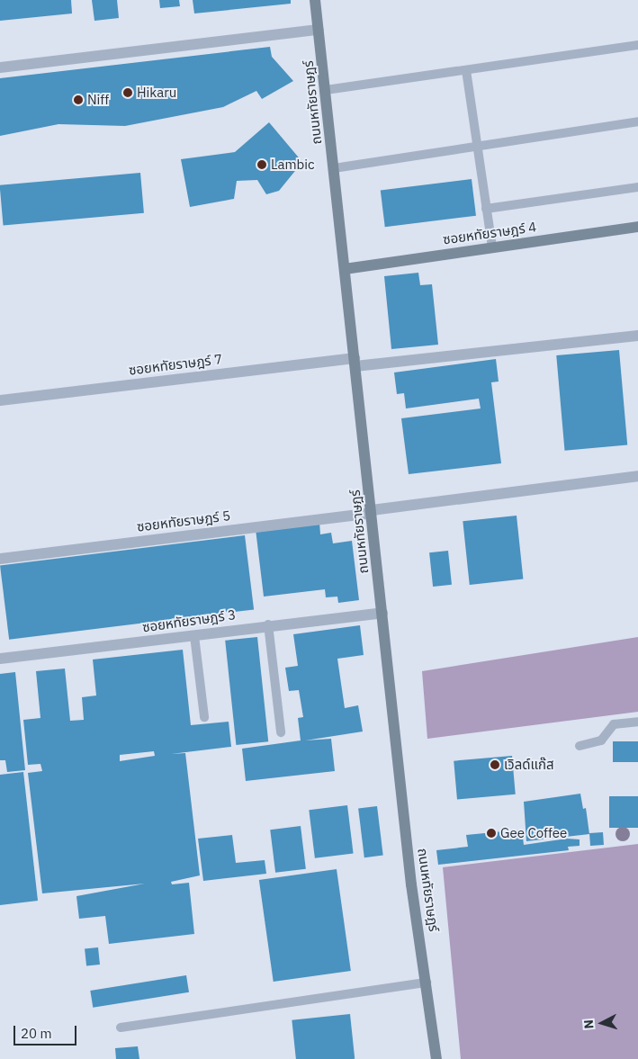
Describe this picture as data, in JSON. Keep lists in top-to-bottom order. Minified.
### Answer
{"streets":{"main road":["ถนนหทัยราษฎร์","ซอยหทัยราษฎร์ 4"],"street":["ซอยหทัยราษฎร์ 7","ซอยหทัยราษฎร์ 5","ซอยหทัยราษฎร์ 3"]},"crossings":[["ถนนหทัยราษฎร์","ซอยหทัยราษฎร์ 4"],["ถนนหทัยราษฎร์","ซอยหทัยราษฎร์ 7"],["ถนนหทัยราษฎร์","ซอยหทัยราษฎร์ 5"],["ถนนหทัยราษฎร์","ซอยหทัยราษฎร์ 3"]],"places":["Hikaru","Niff","Lambic","เวิลด์แก๊ส","Gee Coffee"],"scale_bar":"20 m","north":"left"}
